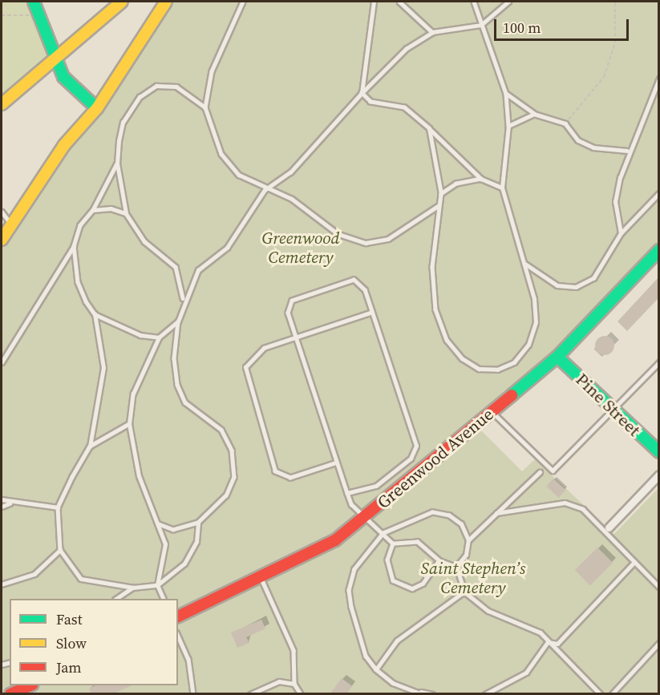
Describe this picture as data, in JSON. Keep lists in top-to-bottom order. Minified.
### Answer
{"streets":{"main road":["Pine Street","Greenwood Avenue"]},"crossings":[["Pine Street","Greenwood Avenue"]],"parks":["Greenwood Cemetery","Saint Stephen’s Cemetery"],"legend":["Fast","Slow","Jam"],"scale_bar":"100 m"}
